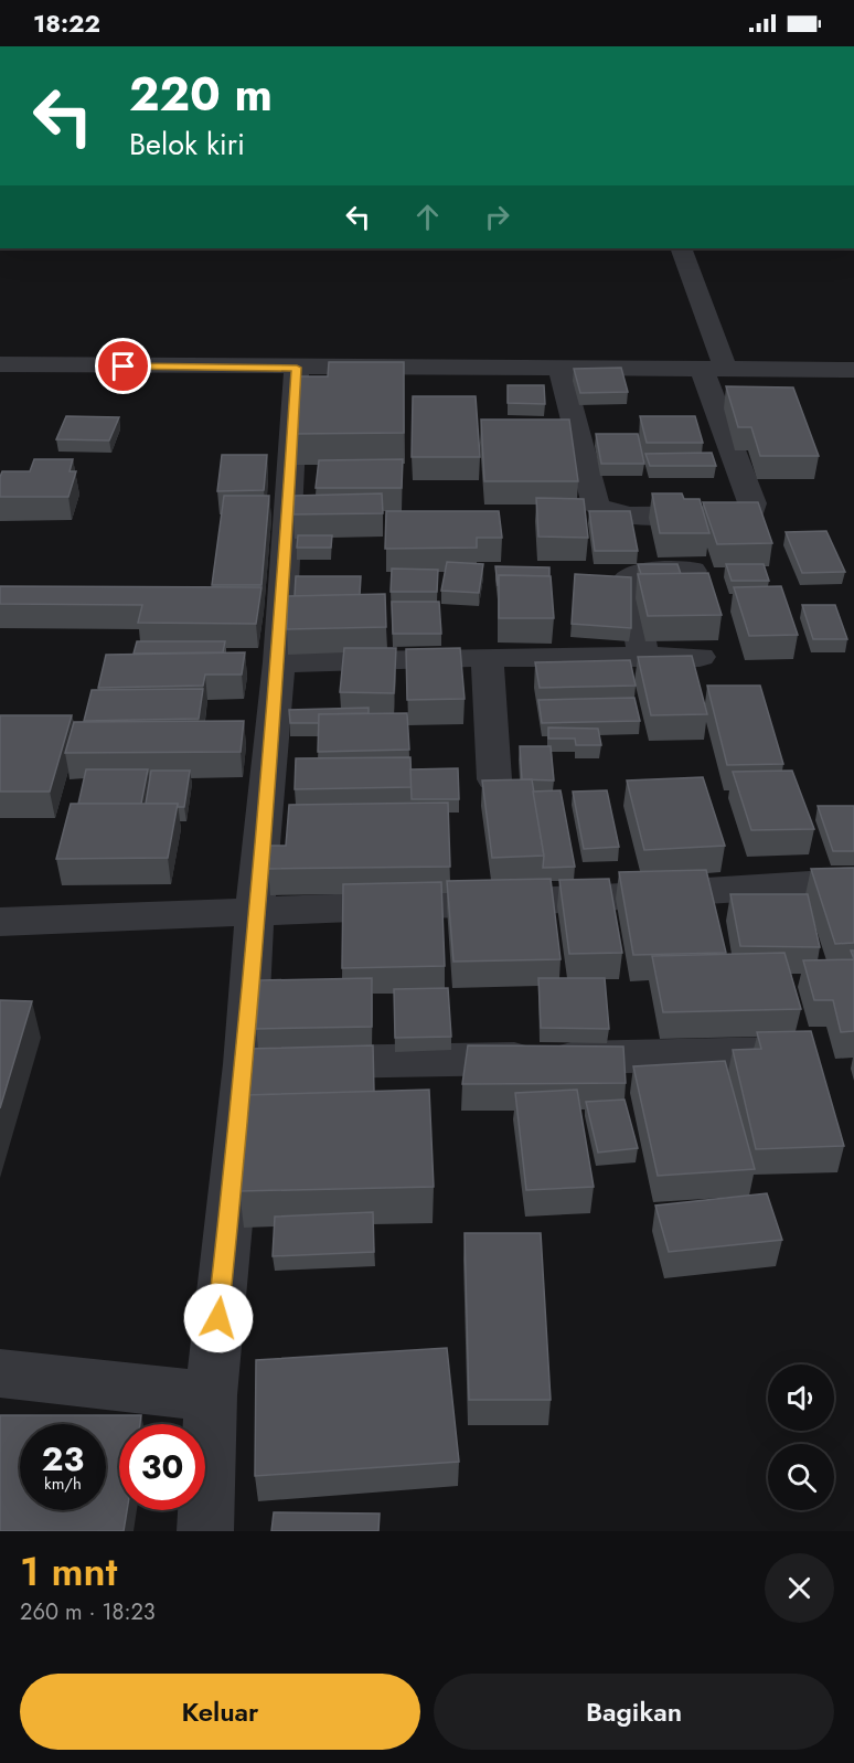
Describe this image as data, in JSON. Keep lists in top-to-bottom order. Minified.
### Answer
{"page":{"status":"18:22","turn":["220 m","Belok kiri"],"speed":"23 km/h","limit":"30","heading":["1 mnt","260 m · 18:23"],"buttons":["Keluar","Bagikan"]}}
